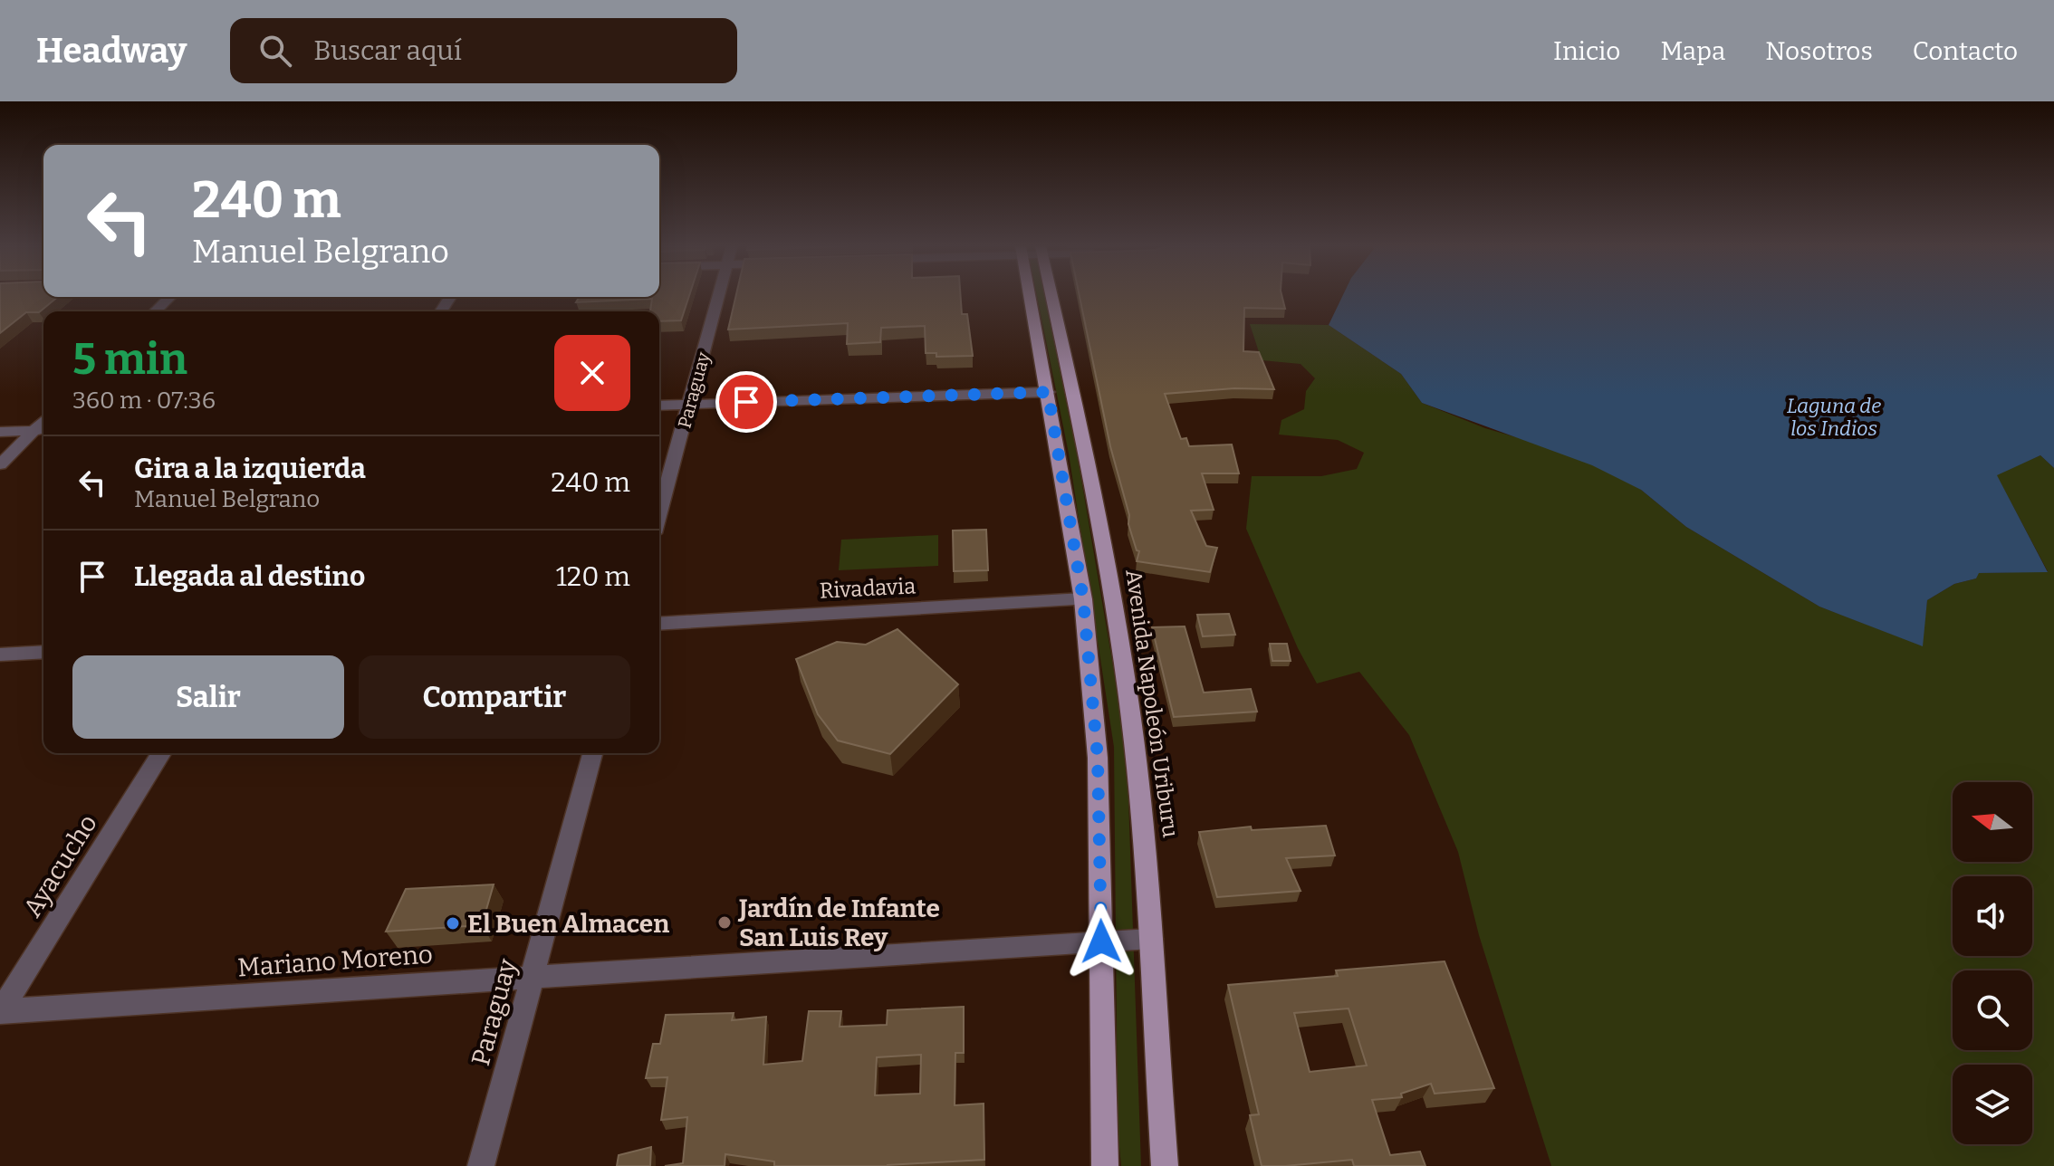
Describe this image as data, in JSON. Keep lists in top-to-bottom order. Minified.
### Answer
{"streets":{"main road":["Avenida Napoleón Uriburu"],"street":["Paraguay","Rivadavia","Ayacucho","Mariano Moreno"]},"crossings":[["Paraguay","Mariano Moreno"],["Avenida Napoleón Uriburu","Mariano Moreno"],["Ayacucho","Mariano Moreno"]],"water":["Laguna de los Indios"],"places":["Jardín de Infante San Luis Rey","El Buen Almacen"],"north":"left","page":{"header":"Headway","search":"Buscar aquí","nav":["Inicio","Mapa","Nosotros","Contacto"],"turn":["240 m","Manuel Belgrano"],"heading":["5 min","360 m · 07:36"],"list":[{"name":"Gira a la izquierda","note":"Manuel Belgrano","value":"240 m"},{"name":"Llegada al destino","value":"120 m"}],"buttons":["Salir","Compartir"]}}
